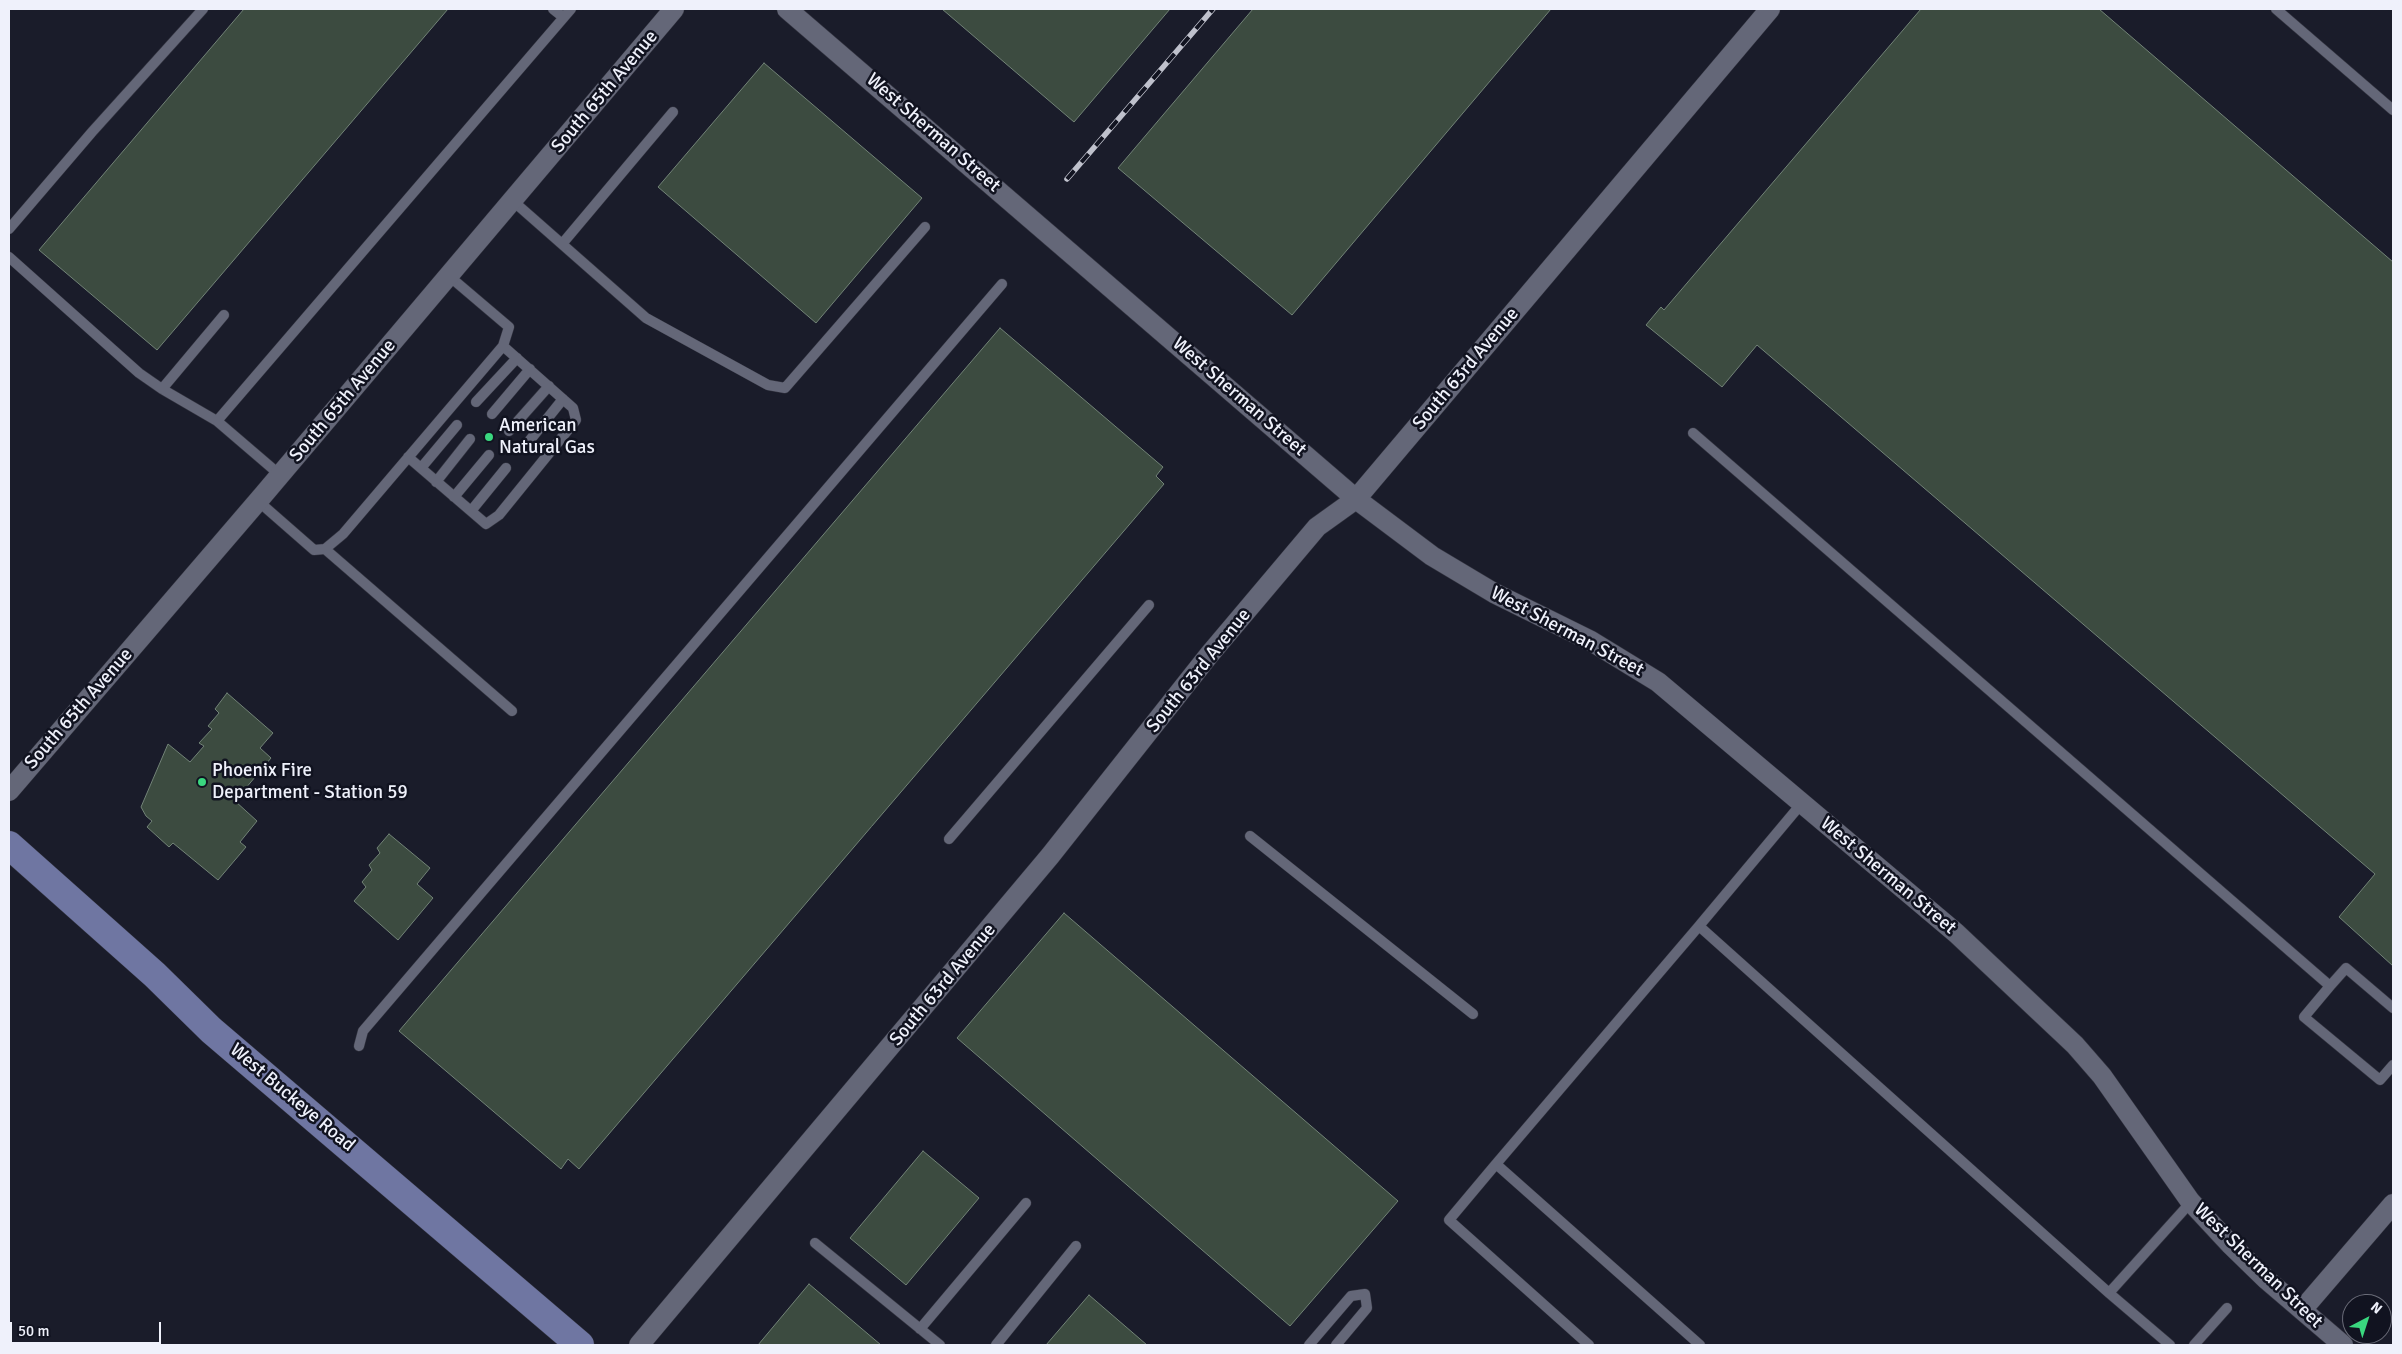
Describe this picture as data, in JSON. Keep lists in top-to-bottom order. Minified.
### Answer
{"streets":{"main road":["West Buckeye Road"],"street":["South 65th Avenue","West Sherman Street","South 63rd Avenue"]},"crossings":[["West Sherman Street","South 63rd Avenue"]],"places":["American Natural Gas","Phoenix Fire Department - Station 59"],"scale_bar":"50 m","north":"top right"}
